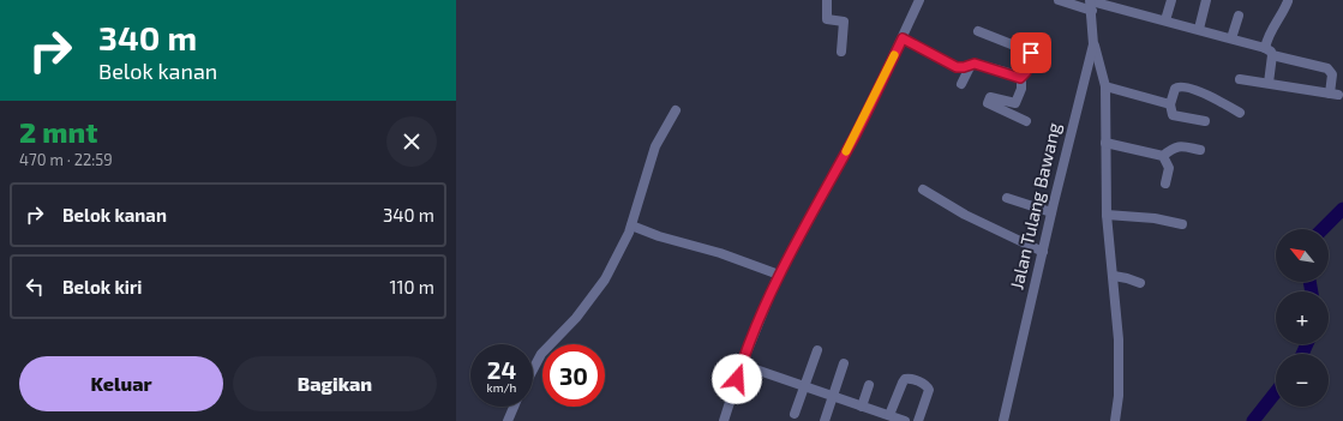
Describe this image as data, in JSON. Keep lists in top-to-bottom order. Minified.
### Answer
{"streets":{"street":["Jalan Tulang Bawang"]},"north":"top left","page":{"turn":["340 m","Belok kanan"],"heading":["2 mnt","470 m · 22:59"],"list":[{"name":"Belok kanan","value":"340 m"},{"name":"Belok kiri","value":"110 m"}],"map_buttons":["+","−"],"speed":"24 km/h","limit":"30","buttons":["Keluar","Bagikan"]}}
